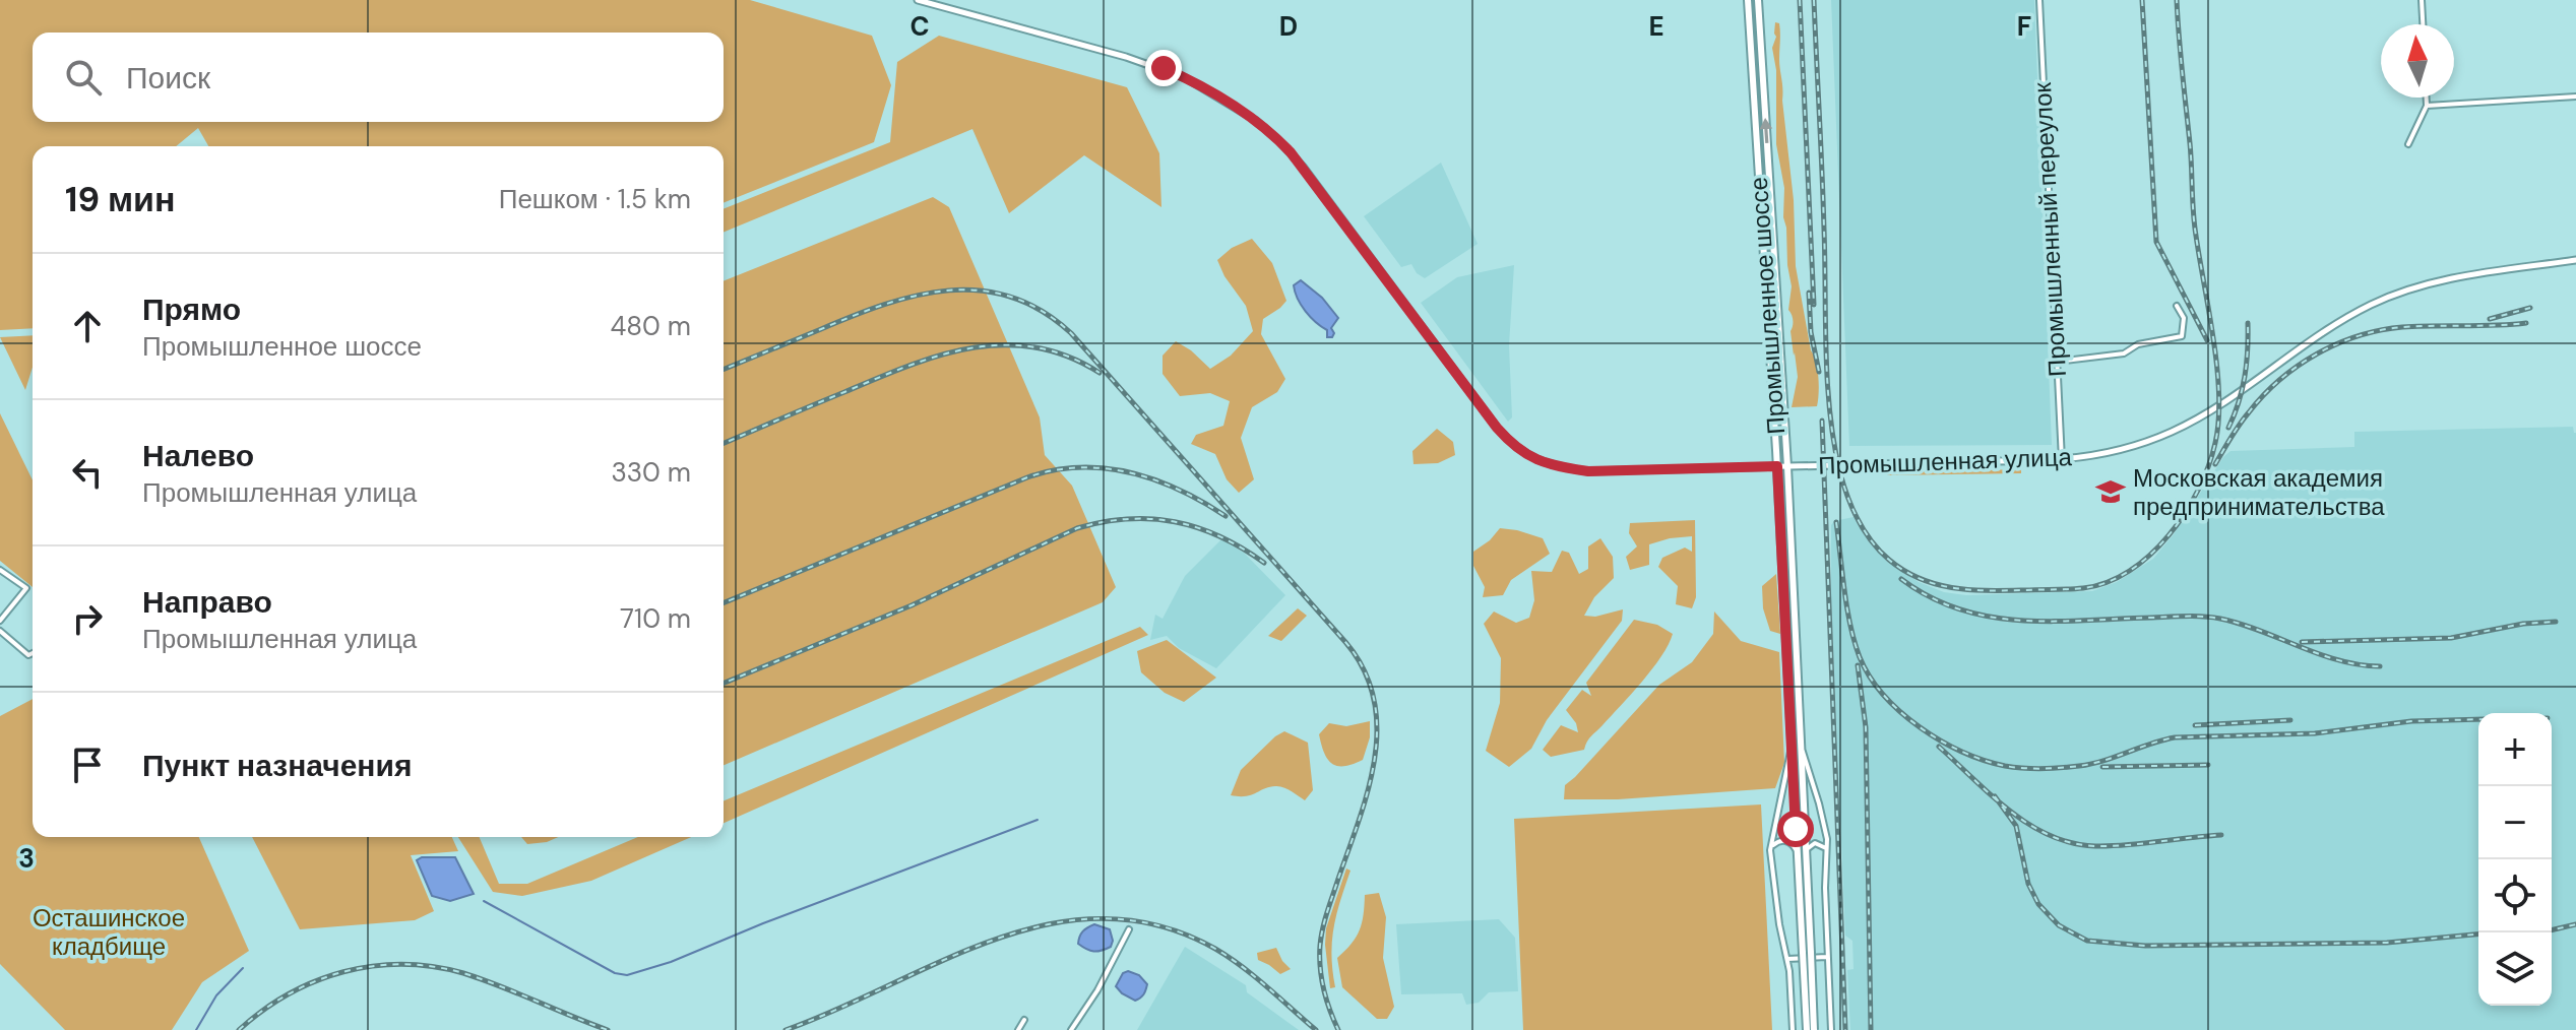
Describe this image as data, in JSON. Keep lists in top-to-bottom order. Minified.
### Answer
{"streets":{"main road":["Промышленное шоссе"],"street":["Промышленный переулок","Промышленная улица"]},"crossings":[["Промышленный переулок","Промышленная улица"],["Промышленное шоссе","Промышленная улица"]],"parks":["Осташинское кладбище"],"places":{"school or university":["Московская академия предпринимательства"]},"north":"top","page":{"search":"Поиск","heading":["19 мин","Пешком · 1.5 km"],"list":[["Прямо","Промышленное шоссе","480 m"],["Налево","Промышленная улица","330 m"],["Направо","Промышленная улица","710 m"],"Пункт назначения"],"map_buttons":["+","−"]},"grid":{"columns":["C","D","E","F"],"rows":["3"]}}
